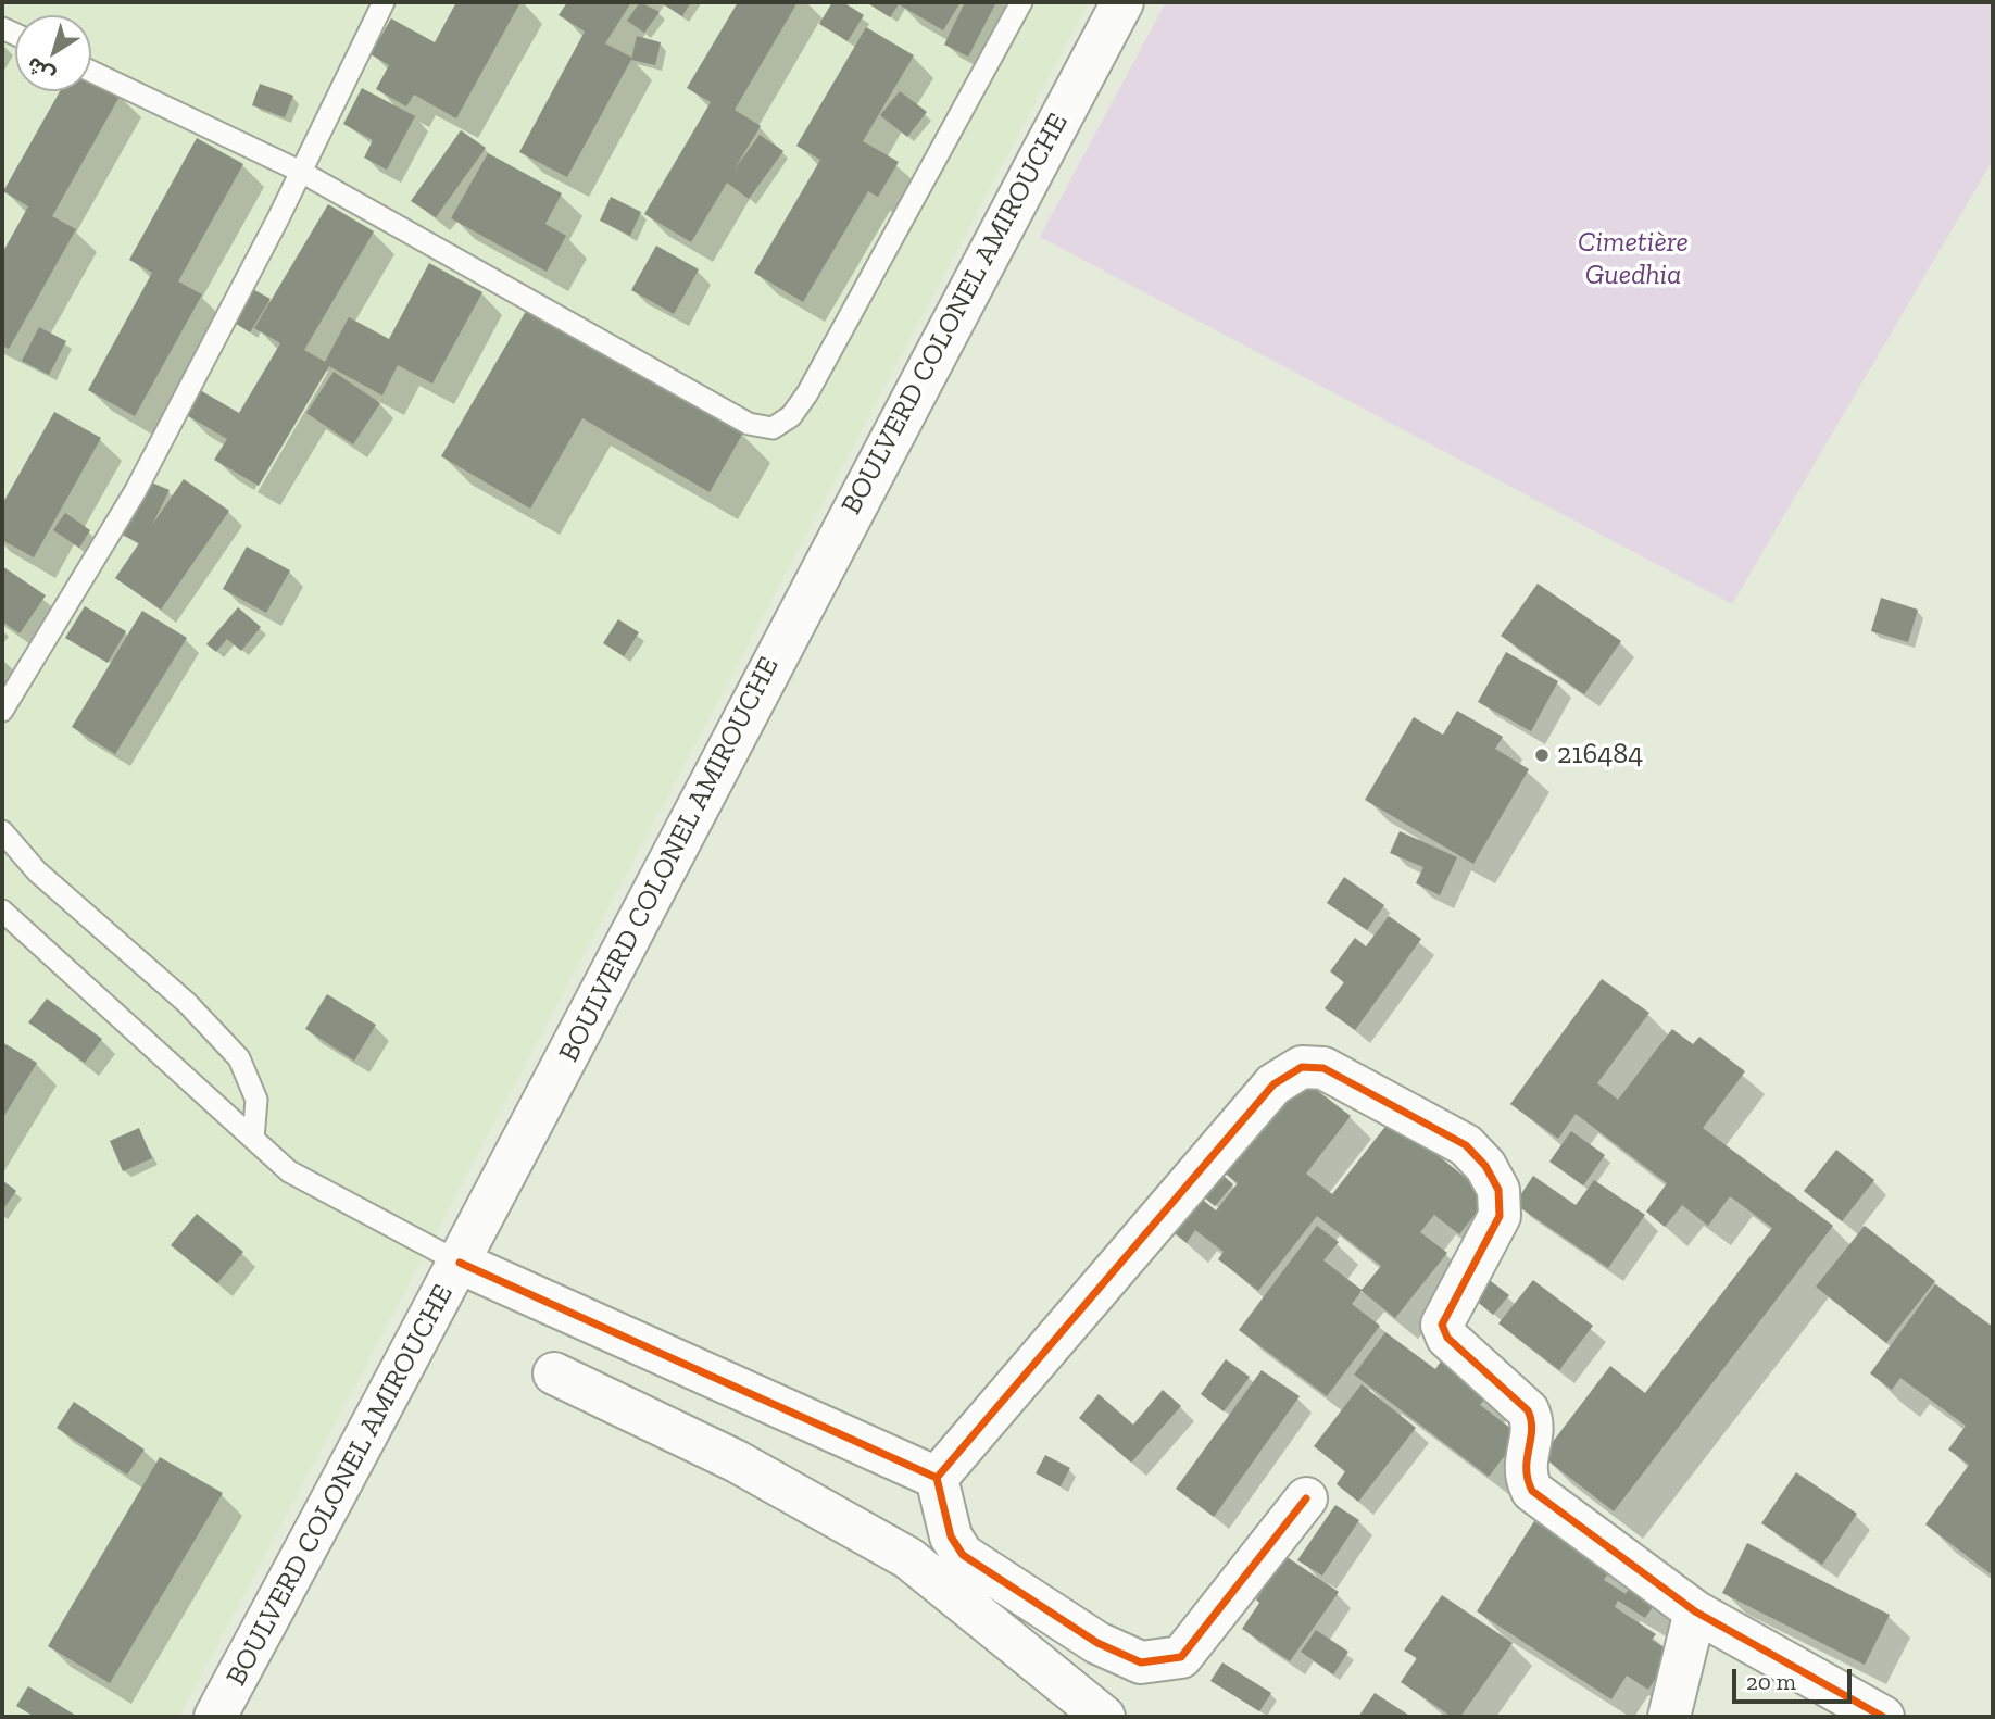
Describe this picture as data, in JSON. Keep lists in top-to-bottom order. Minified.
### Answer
{"streets":{"street":["BOULVERD COLONEL AMIROUCHE"]},"parks":["Cimetière Guedhia"],"places":["216484"],"scale_bar":"20 m","north":"bottom left"}
